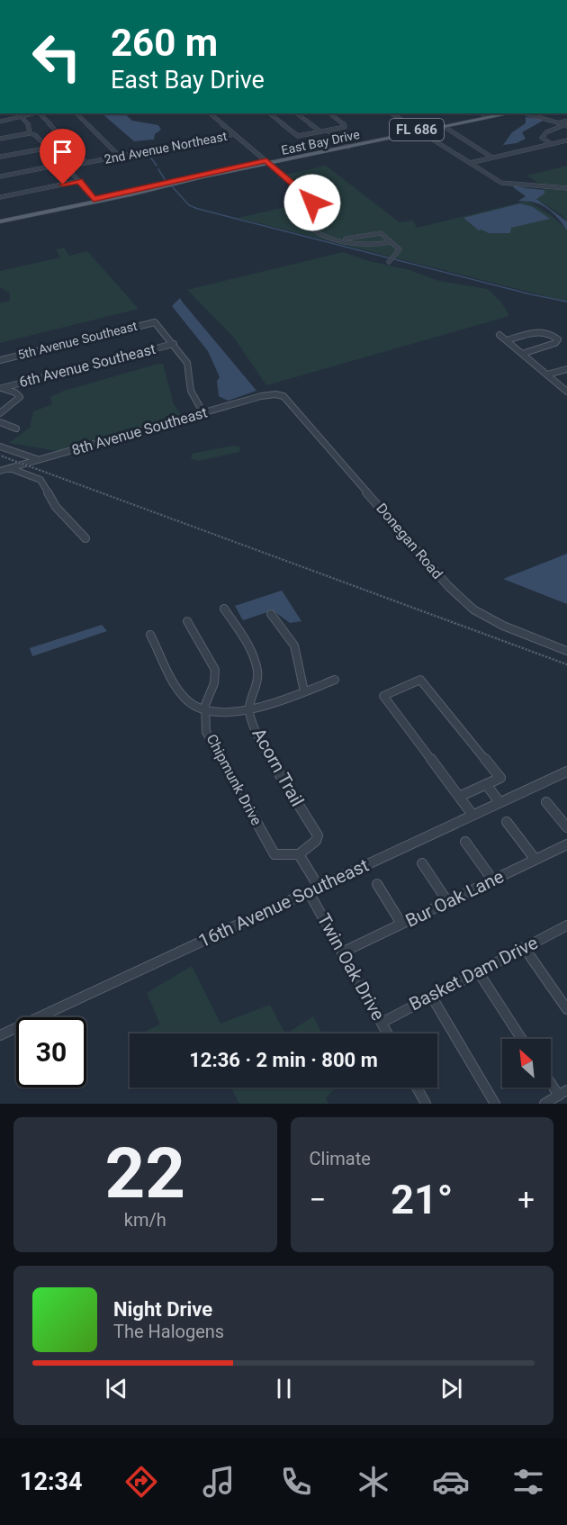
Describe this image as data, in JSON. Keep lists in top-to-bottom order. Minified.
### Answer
{"streets":{"main road":["FL 686","East Bay Drive"],"street":["2nd Avenue Northeast","5th Avenue Southeast","6th Avenue Southeast","8th Avenue Southeast","Donegan Road","Acorn Trail","Chipmunk Drive","Bur Oak Lane","16th Avenue Southeast","Twin Oak Drive","Basket Dam Drive"]},"crossings":[["5th Avenue Southeast","6th Avenue Southeast"],["8th Avenue Southeast","Donegan Road"],["Acorn Trail","Chipmunk Drive"],["Bur Oak Lane","Twin Oak Drive"],["16th Avenue Southeast","Twin Oak Drive"],["Twin Oak Drive","Basket Dam Drive"]],"north":"top left","page":{"turn":["260 m","East Bay Drive"],"limit":"30","trip":"12:36 · 2 min · 800 m","tile":[["22","km/h"],"Climate"],"heat":["−","21°","+"],"song":["Night Drive","The Halogens"],"tabs":"12:34"}}
